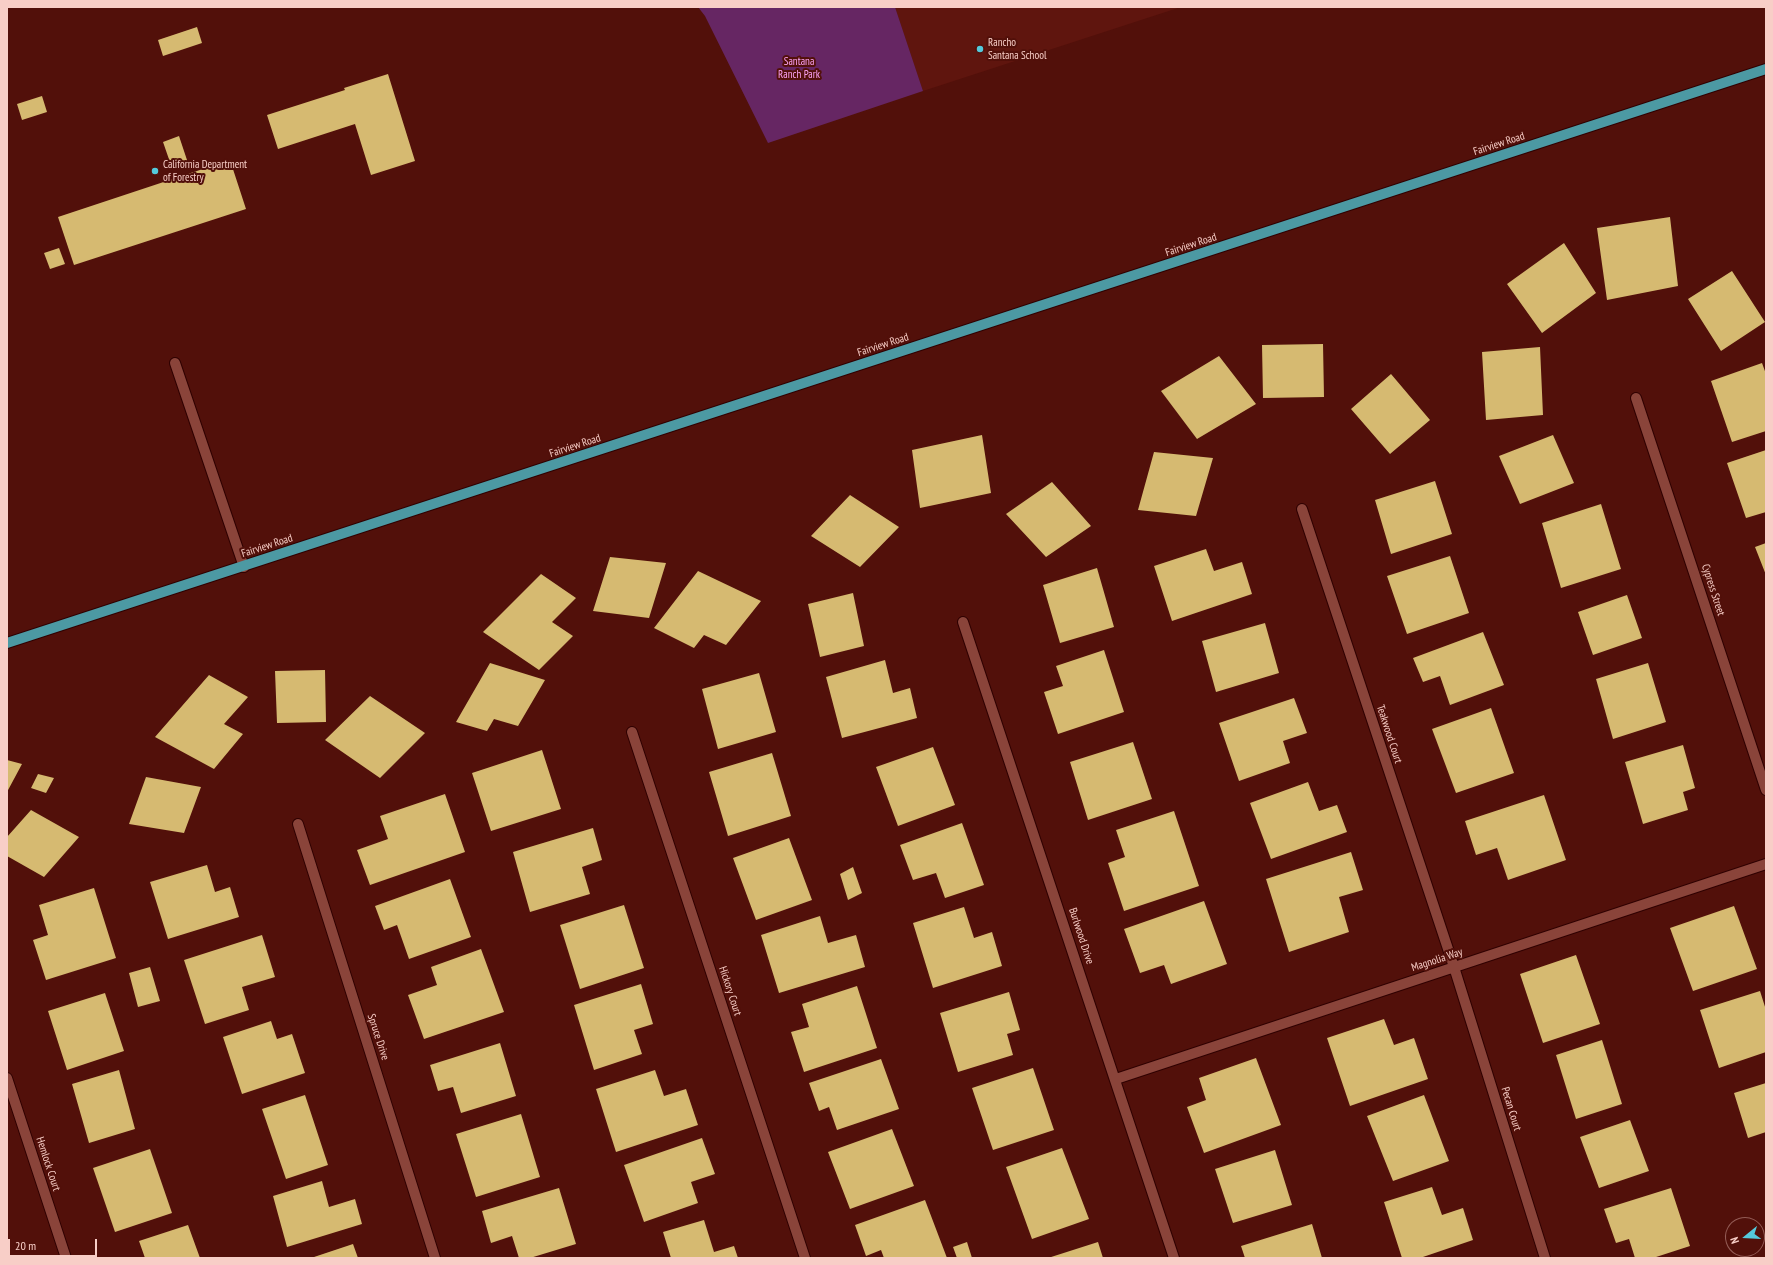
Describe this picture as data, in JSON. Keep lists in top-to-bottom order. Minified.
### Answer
{"streets":{"main road":["Fairview Road"],"street":["Cypress Street","Teakwood Court","Burlwood Drive","Magnolia Way","Hickory Court","Spruce Drive","Pecan Court","Hemlock Court"]},"crossings":[["Teakwood Court","Magnolia Way"],["Teakwood Court","Pecan Court"],["Burlwood Drive","Magnolia Way"],["Magnolia Way","Pecan Court"]],"parks":["Santana Ranch Park"],"places":["Rancho Santana School","California Department of Forestry"],"scale_bar":"20 m","north":"left"}
